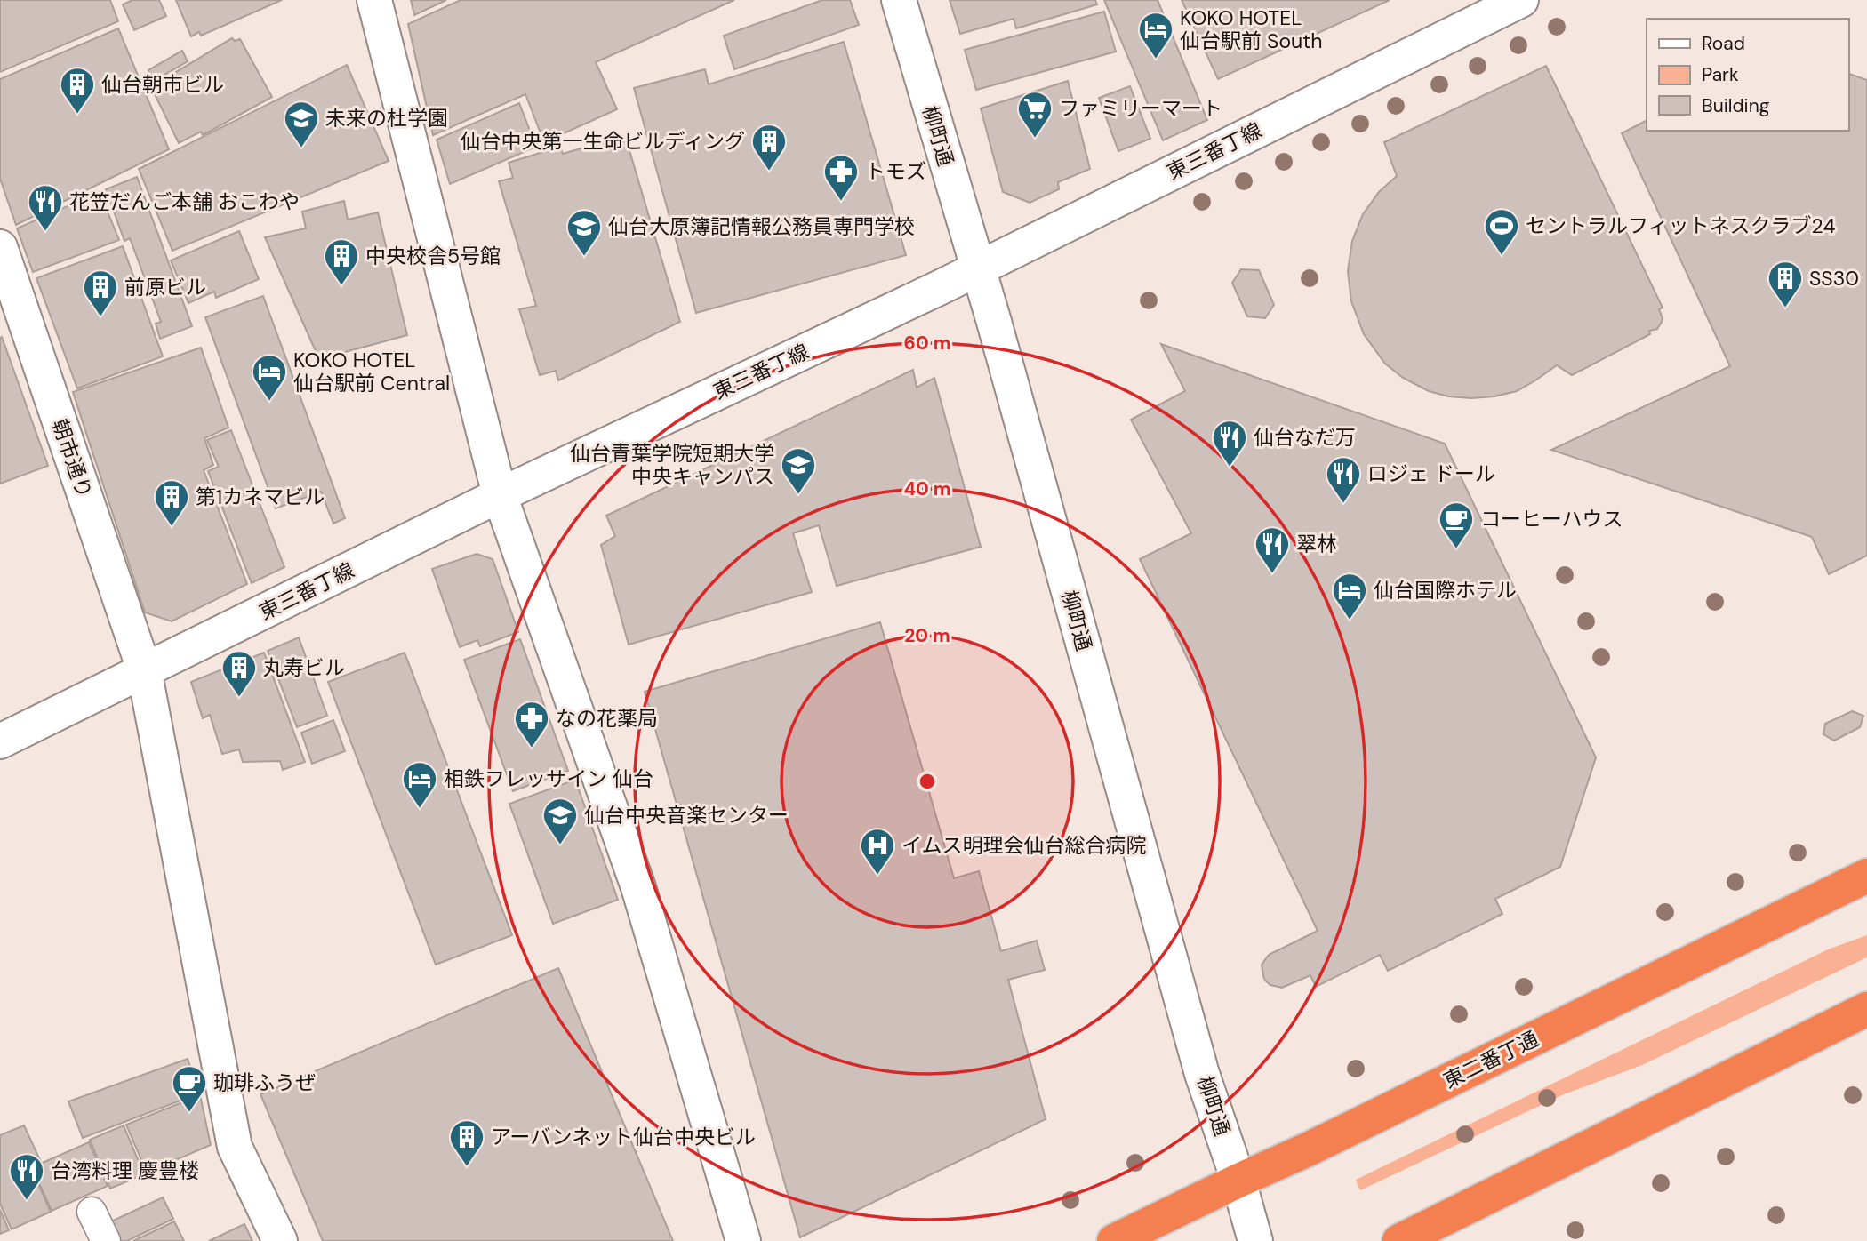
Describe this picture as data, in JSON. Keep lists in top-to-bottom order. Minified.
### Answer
{"streets":{"highway":["東二番丁通"],"street":["柳町通","東三番丁線","朝市通り"]},"crossings":[["柳町通","東三番丁線"],["柳町通","東二番丁通"],["東三番丁線","朝市通り"]],"places":{"hotel":["KOKO HOTEL 仙台駅前 South","KOKO HOTEL 仙台駅前 Central","仙台国際ホテル","相鉄フレッサイン 仙台"],"building":["仙台朝市ビル","仙台中央第一生命ビルディング","中央校舎5号館","SS30","前原ビル","第1カネマビル","丸寿ビル","アーバンネット仙台中央ビル"],"supermarket":["ファミリーマート"],"school or university":["未来の杜学園","仙台大原簿記情報公務員専門学校","仙台青葉学院短期大学 中央キャンパス","仙台中央音楽センター"],"pharmacy":["トモズ","なの花薬局"],"restaurant":["花笠だんご本舗 おこわや","仙台なだ万","ロジェ ドール","翠林","台湾料理 慶豊楼"],"sports":["セントラルフィットネスクラブ24"],"cafe":["コーヒーハウス","珈琲ふうぜ"],"hospital":["イムス明理会仙台総合病院"]},"legend":["Road","Park","Building"],"rings":["60 m","40 m","20 m"]}
